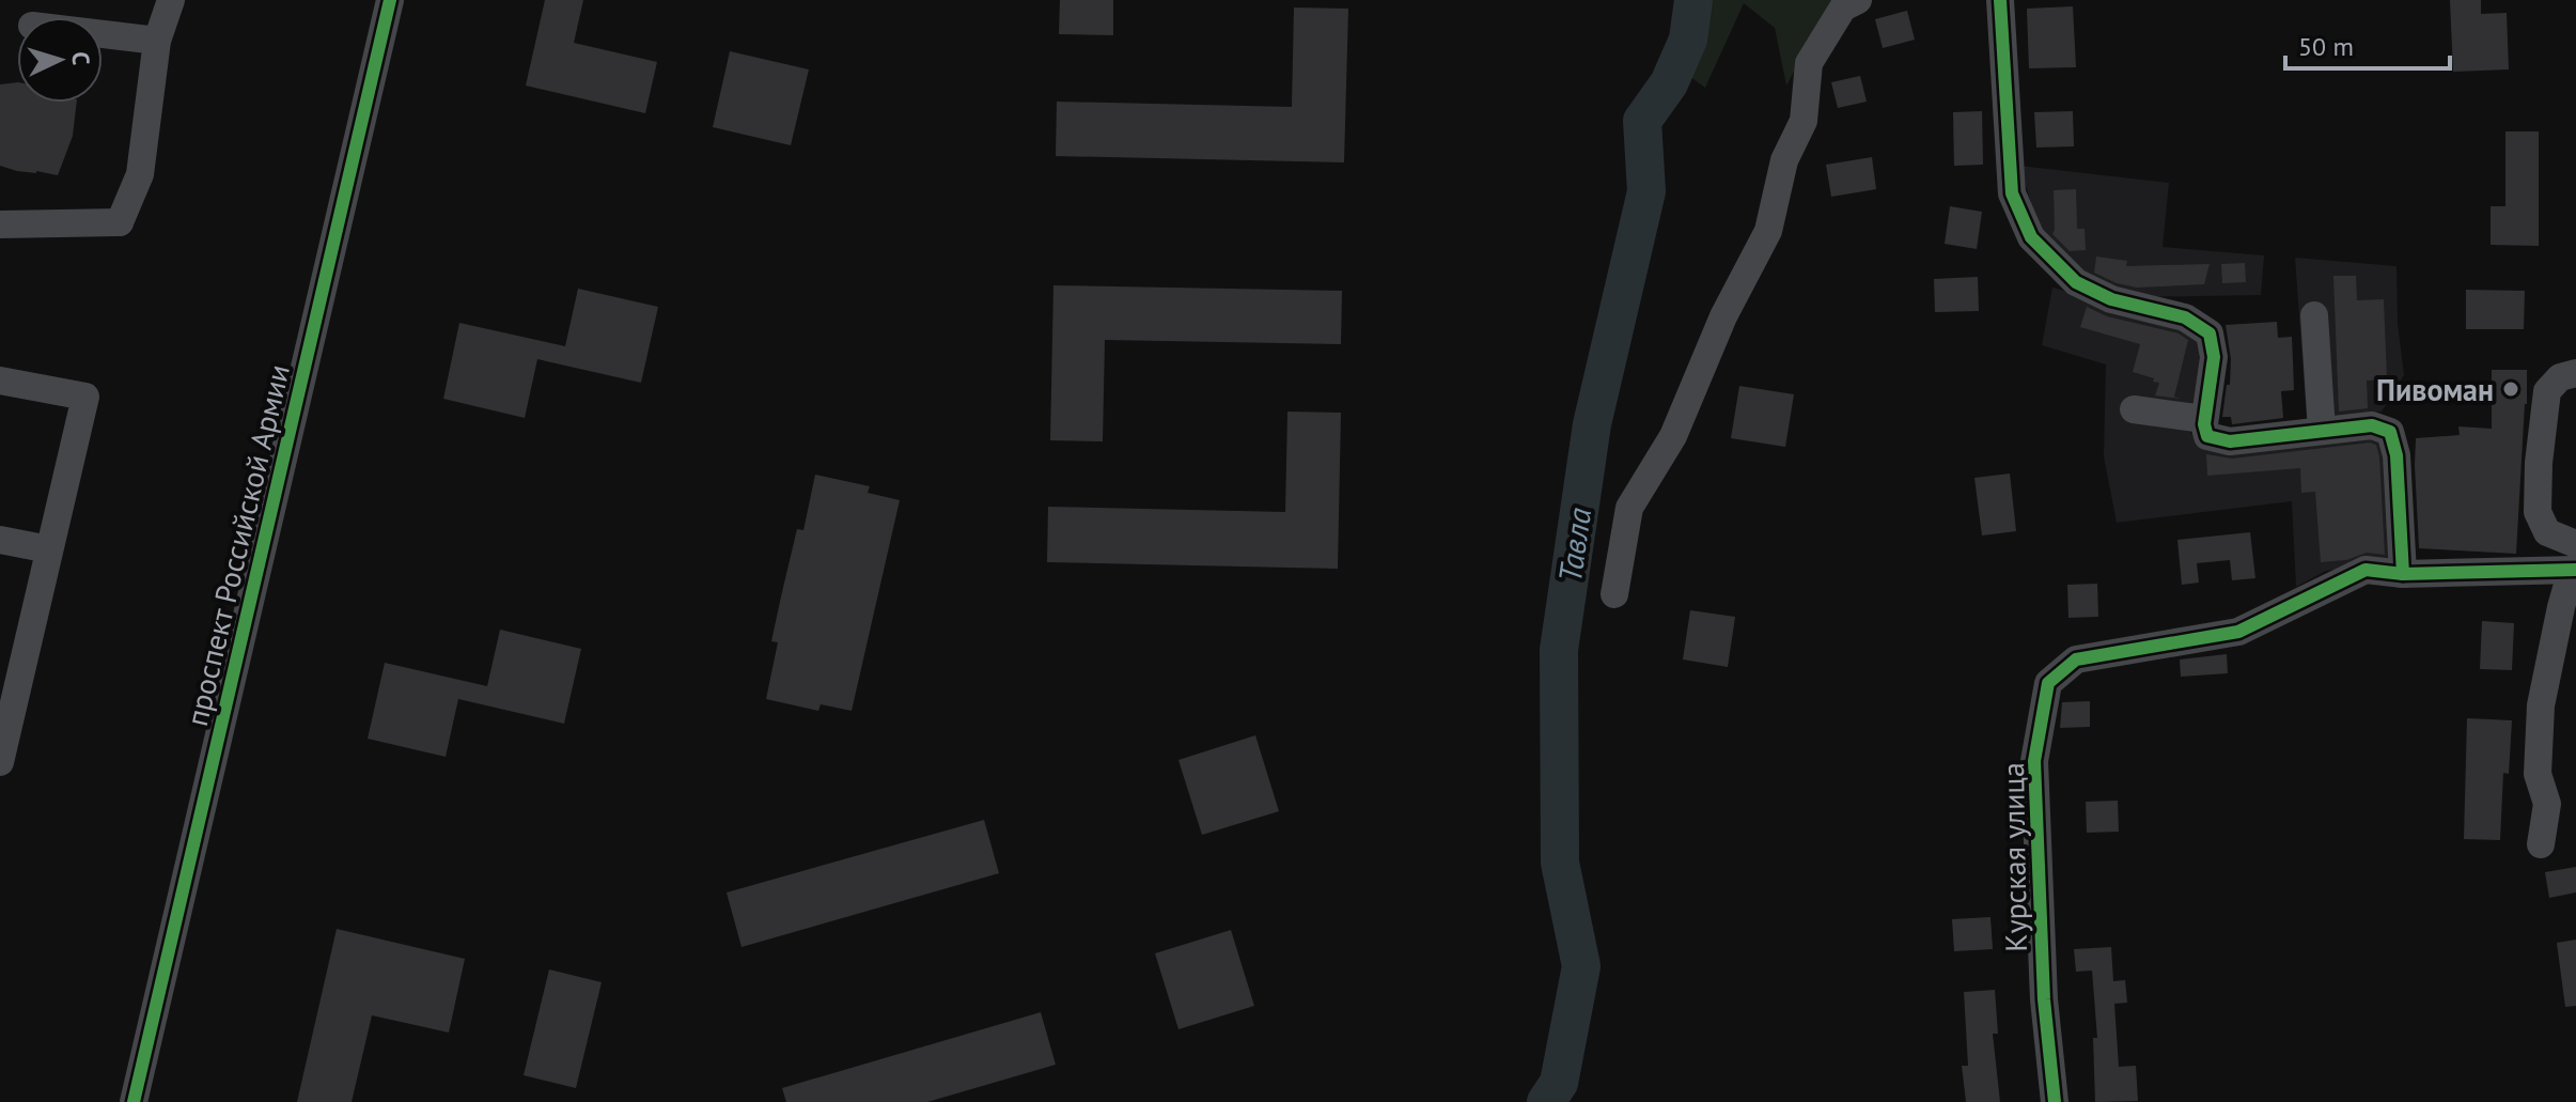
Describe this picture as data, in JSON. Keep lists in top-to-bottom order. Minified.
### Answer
{"streets":{"street":["проспект Российской Армии","Курская улица"]},"water":["Тавла"],"places":["Пивоман"],"scale_bar":"50 m","north":"right"}
